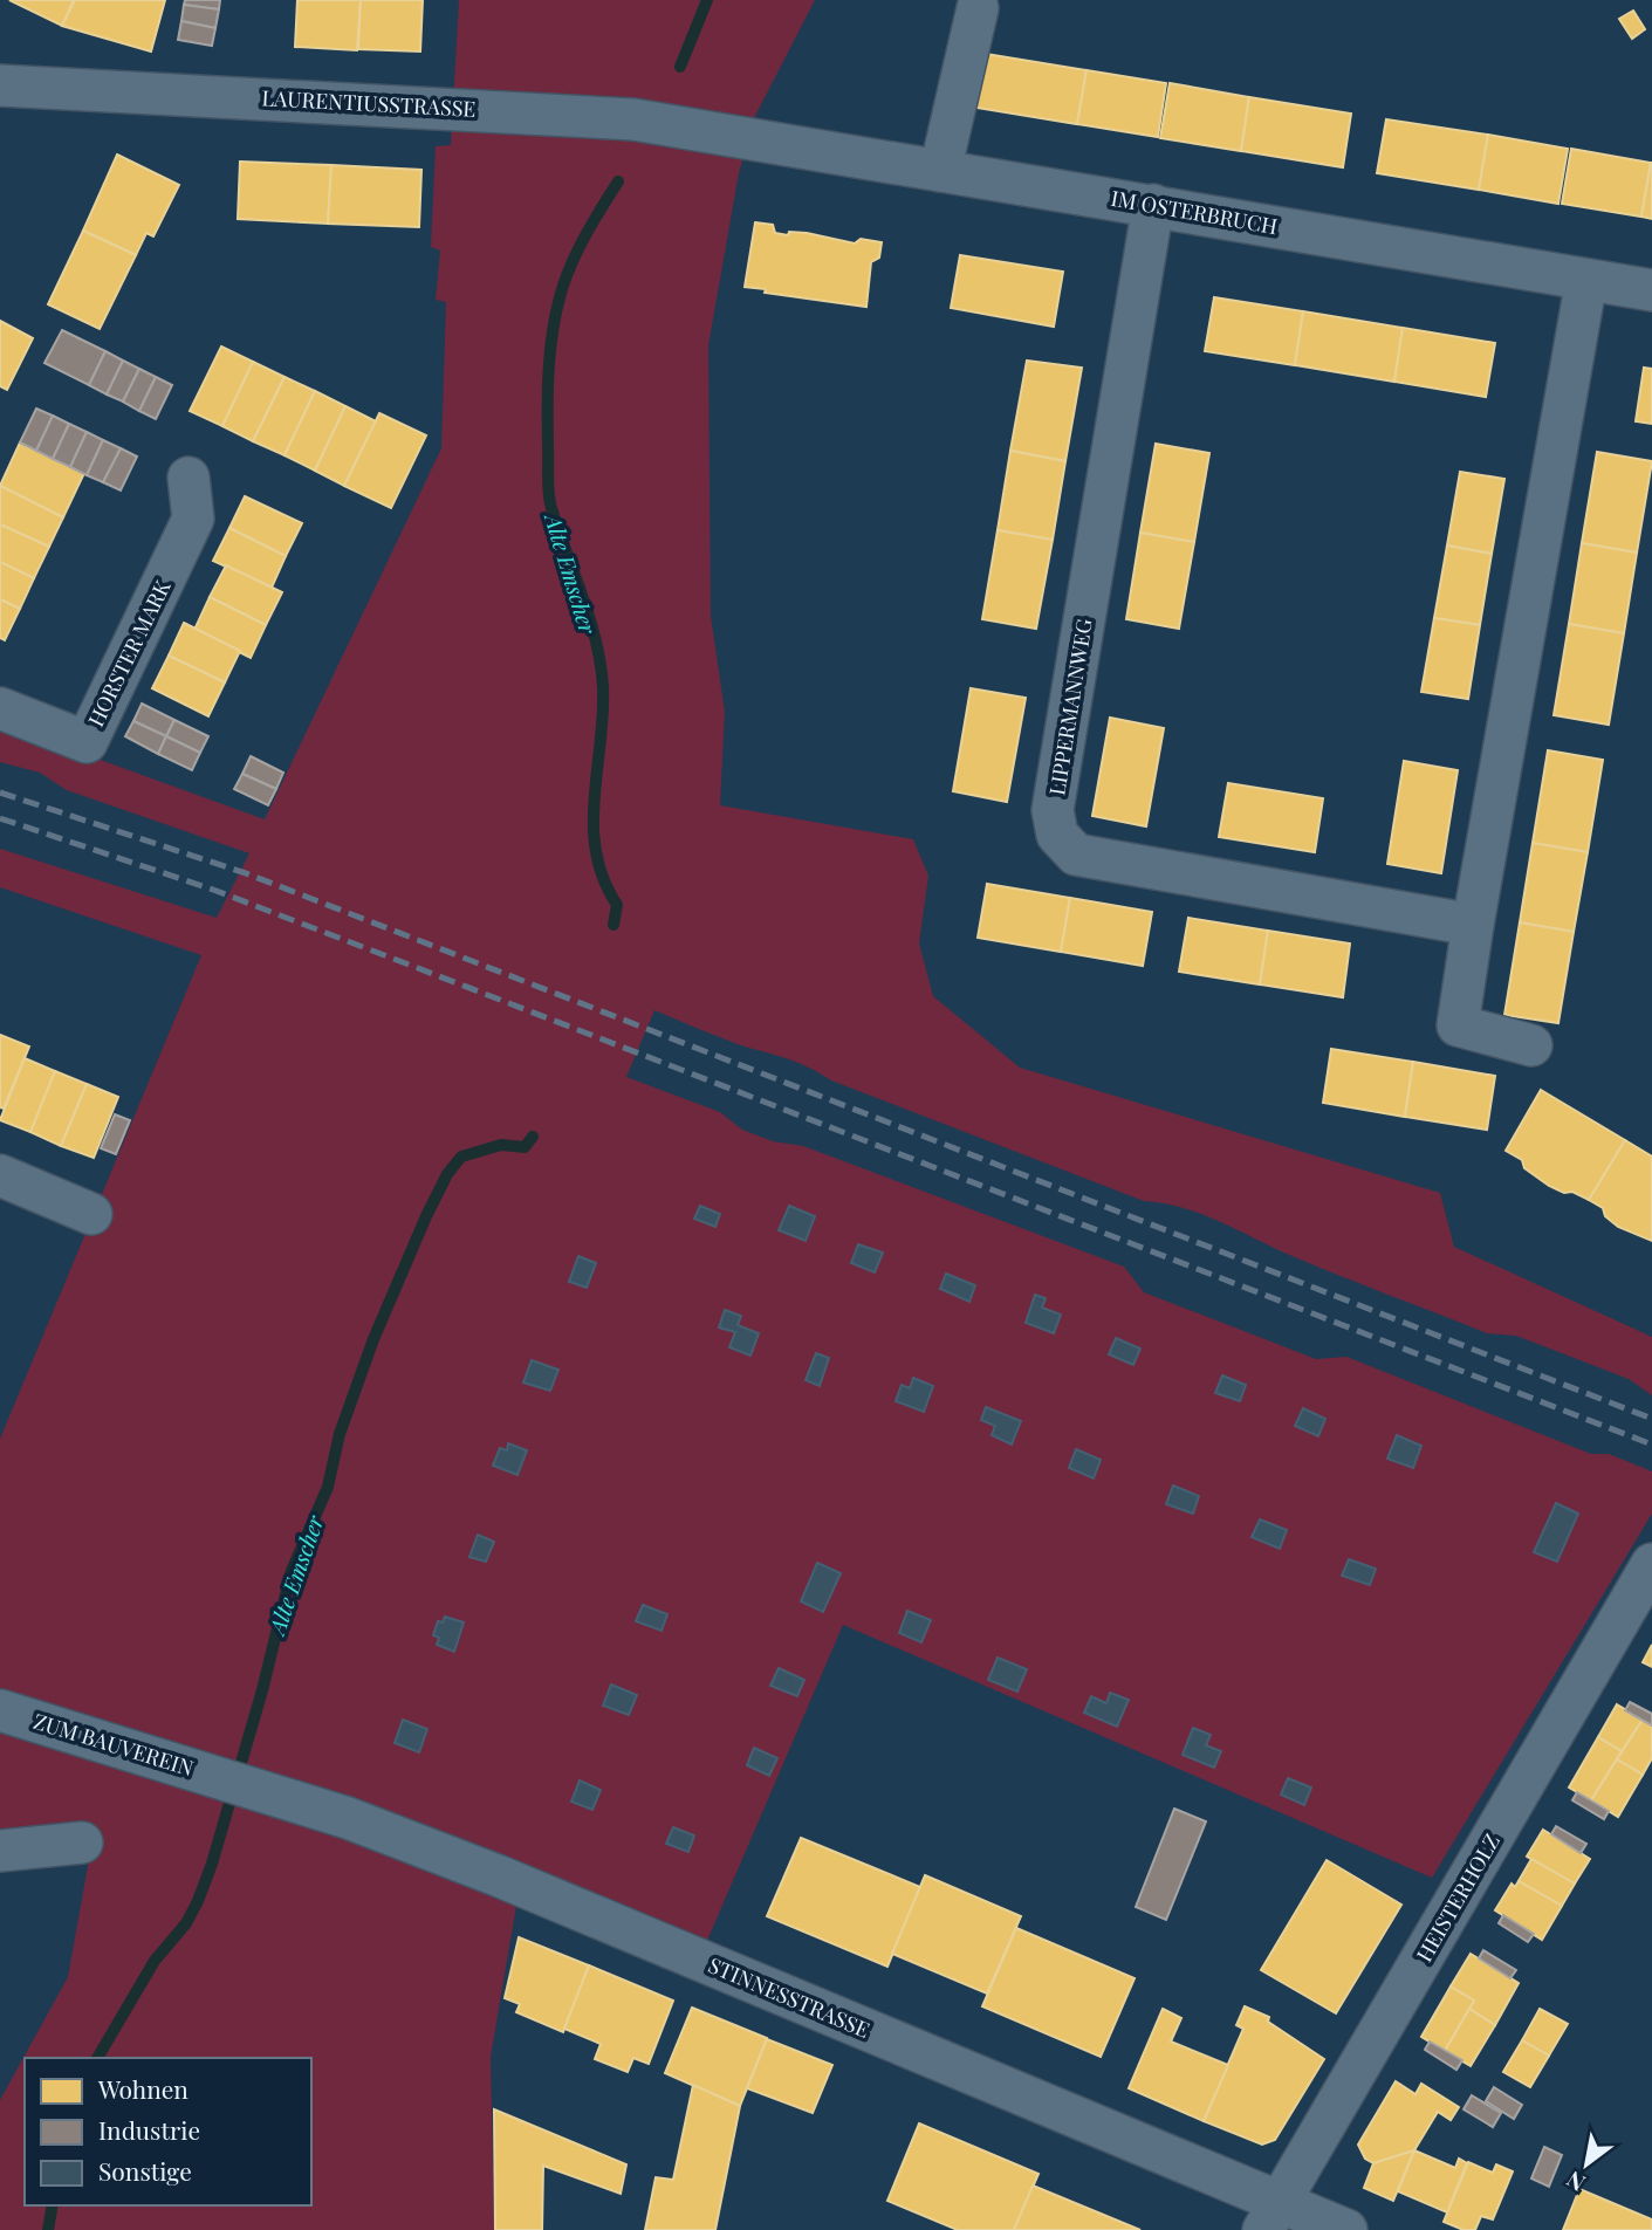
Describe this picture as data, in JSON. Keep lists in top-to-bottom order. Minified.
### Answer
{"streets":{"street":["LAURENTIUSSTRASSE","IM OSTERBRUCH","HORSTER MARK","LIPPERMANNWEG","ZUM BAUVEREIN","HEISTERHOLZ","STINNESSTRASSE"]},"crossings":[["LAURENTIUSSTRASSE","IM OSTERBRUCH"],["IM OSTERBRUCH","LIPPERMANNWEG"],["ZUM BAUVEREIN","STINNESSTRASSE"],["HEISTERHOLZ","STINNESSTRASSE"]],"water":["Alte Emscher"],"legend":["Wohnen","Industrie","Sonstige"],"north":"bottom left"}
